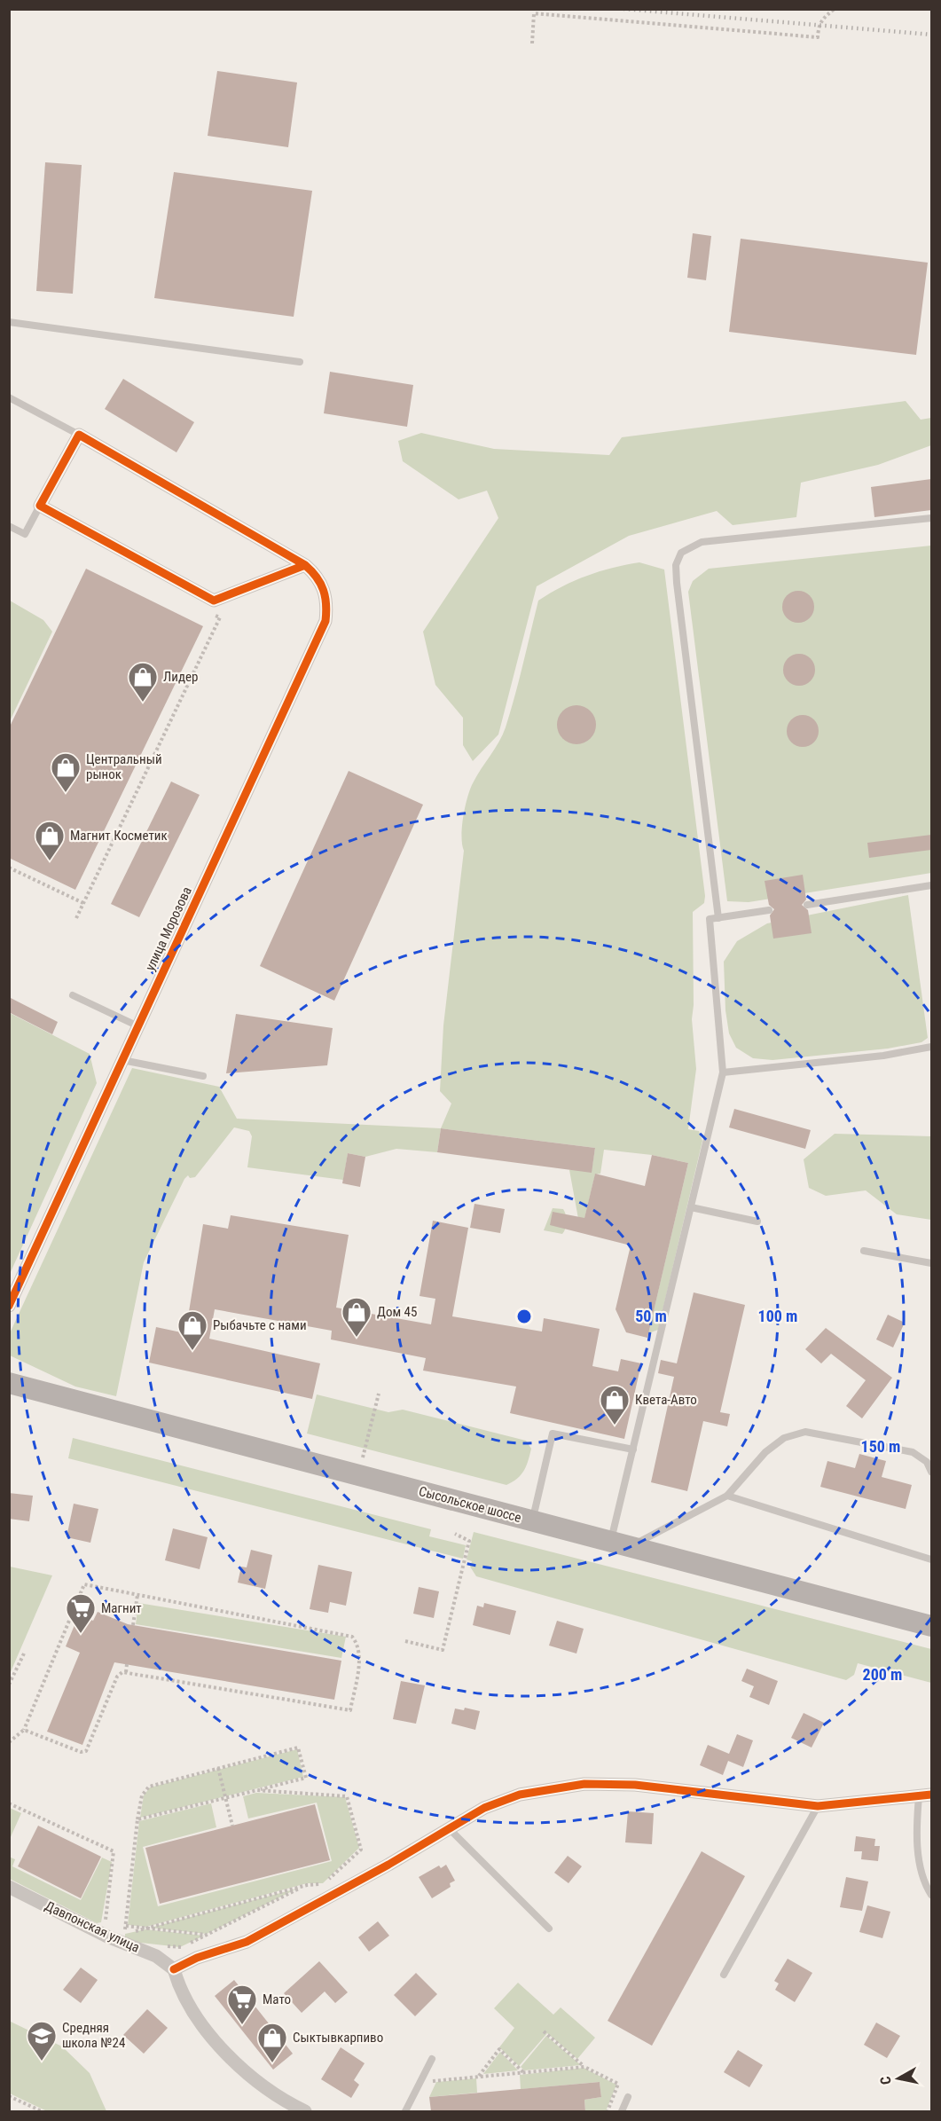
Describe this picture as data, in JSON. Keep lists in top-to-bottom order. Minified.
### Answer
{"streets":{"main road":["Сысольское шоссе"],"street":["улица Морозова","Давпонская улица"]},"places":{"shop":["Лидер","Центральный рынок","Магнит Косметик","Дом 45","Рыбачьте с нами","Квета-Авто","Сыктывкарпиво"],"supermarket":["Магнит","Мато"],"school or university":["Средняя школа №24"]},"north":"left","rings":["50 m","100 m","150 m","200 m"]}
